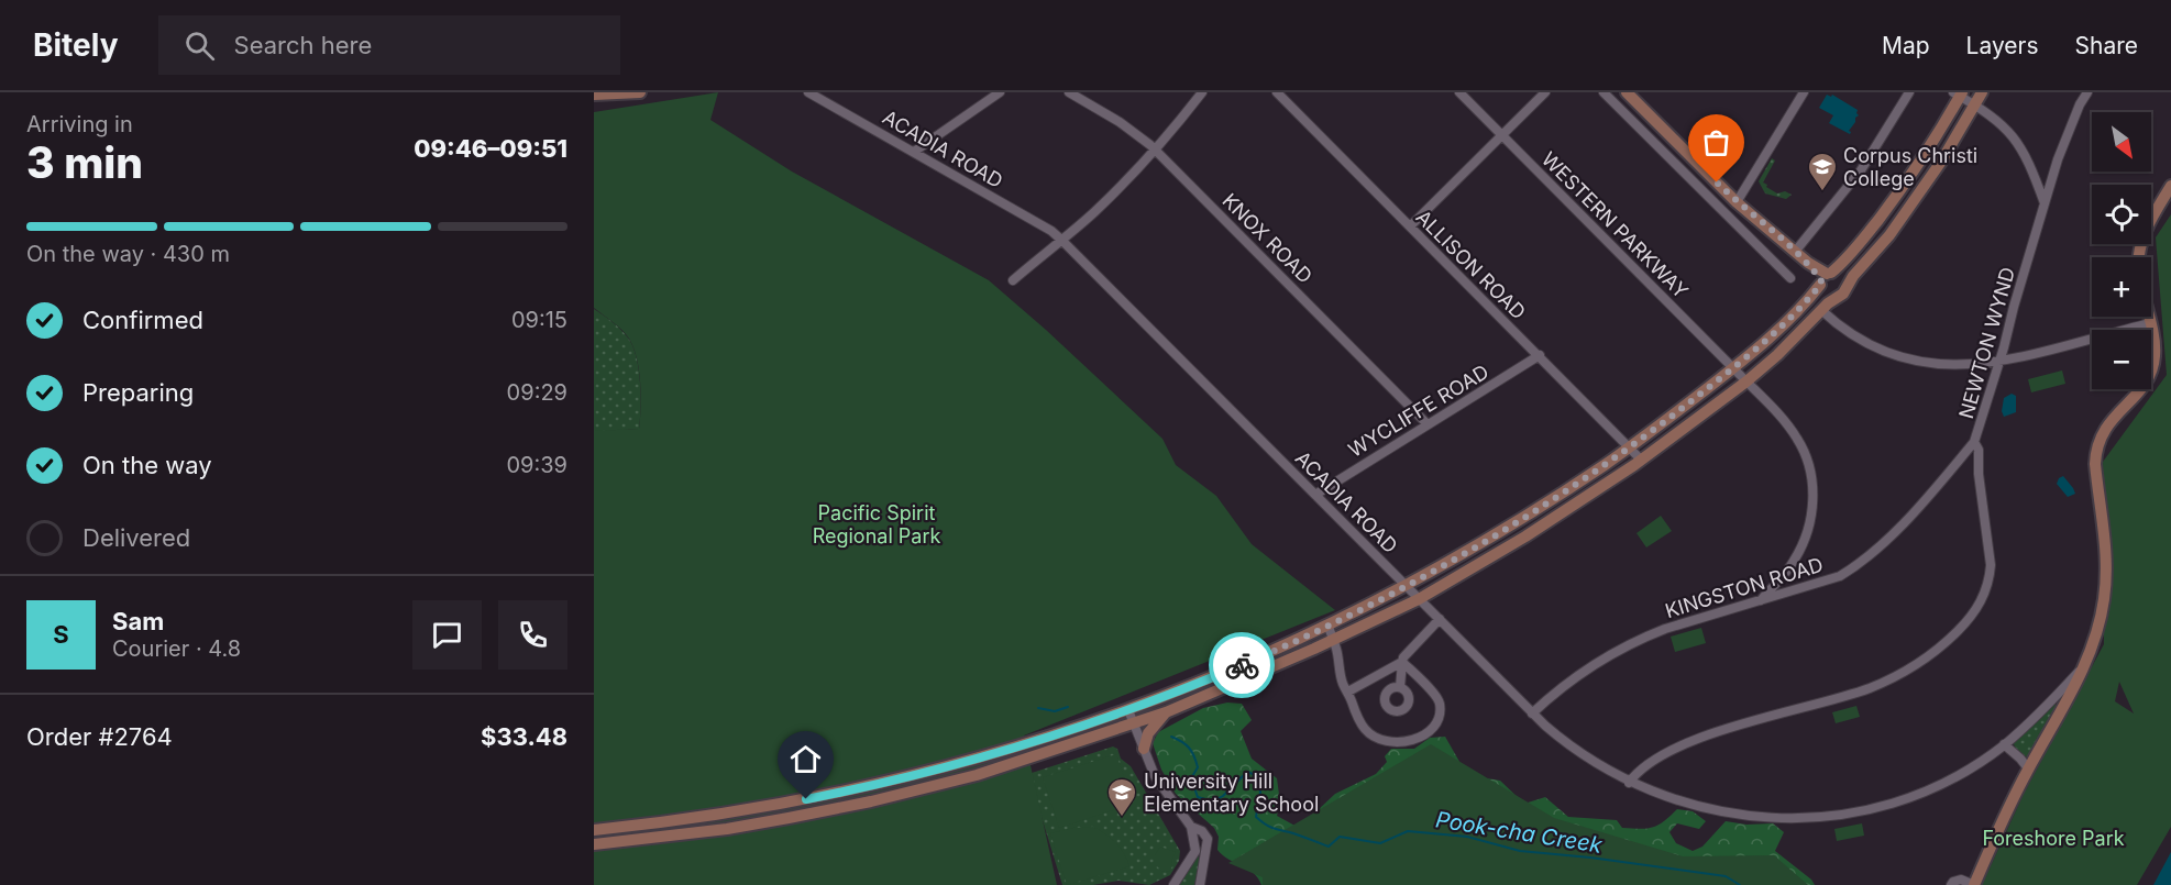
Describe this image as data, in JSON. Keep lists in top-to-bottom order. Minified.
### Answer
{"streets":{"street":["ACADIA ROAD","WESTERN PARKWAY","KNOX ROAD","ALLISON ROAD","NEWTON WYND","WYCLIFFE ROAD","KINGSTON ROAD"]},"crossings":[["ACADIA ROAD","NEWTON WYND"],["ACADIA ROAD","WYCLIFFE ROAD"],["ACADIA ROAD","KINGSTON ROAD"],["WESTERN PARKWAY","KINGSTON ROAD"],["KNOX ROAD","WYCLIFFE ROAD"],["ALLISON ROAD","WYCLIFFE ROAD"],["NEWTON WYND","KINGSTON ROAD"]],"water":["Pook-cha Creek"],"parks":["Pacific Spirit Regional Park","Foreshore Park"],"places":{"school or university":["Corpus Christi College","University Hill Elementary School"]},"north":"bottom right","page":{"header":"Bitely","search":"Search here","nav":["Map","Layers","Share"],"heading":["3 min","Arriving in","09:46–09:51"],"panel":["Sam","Courier · 4.8","Order #2764","$33.48"],"map_buttons":["+","−"],"bar":"On the way · 430 m","list":[["Confirmed","09:15"],["Preparing","09:29"],["On the way","09:39"],"Delivered"],"round":"S"}}
